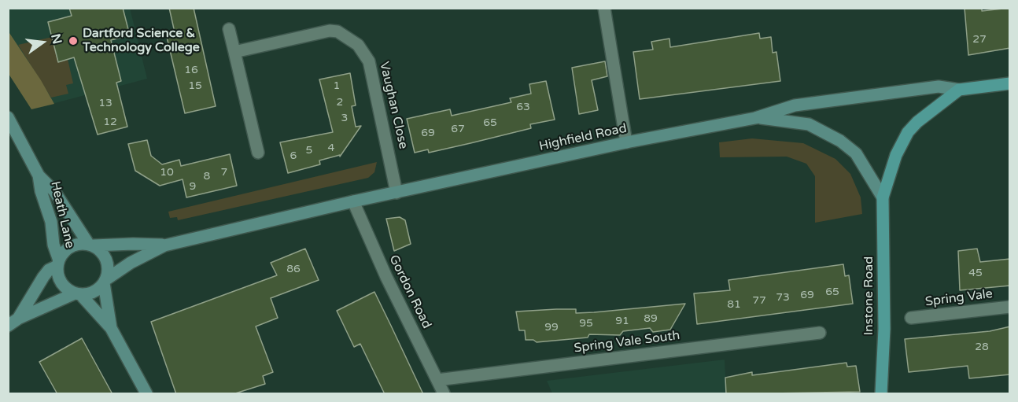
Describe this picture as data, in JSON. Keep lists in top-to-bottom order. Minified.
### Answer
{"streets":{"main road":["Highfield Road","Instone Road"],"street":["Vaughan Close","Heath Lane","Gordon Road","Spring Vale","Spring Vale South"]},"crossings":[["Vaughan Close","Highfield Road"],["Highfield Road","Heath Lane"],["Highfield Road","Gordon Road"],["Highfield Road","Instone Road"],["Gordon Road","Spring Vale South"]],"places":["Dartford Science & Technology College"],"house_numbers":["27","16","15","1","2","13","63","3","12","65","67","69","4","5","6","10","7","8","9","86","45","65","69","73","77","81","89","91","95","99","28"],"north":"right"}
